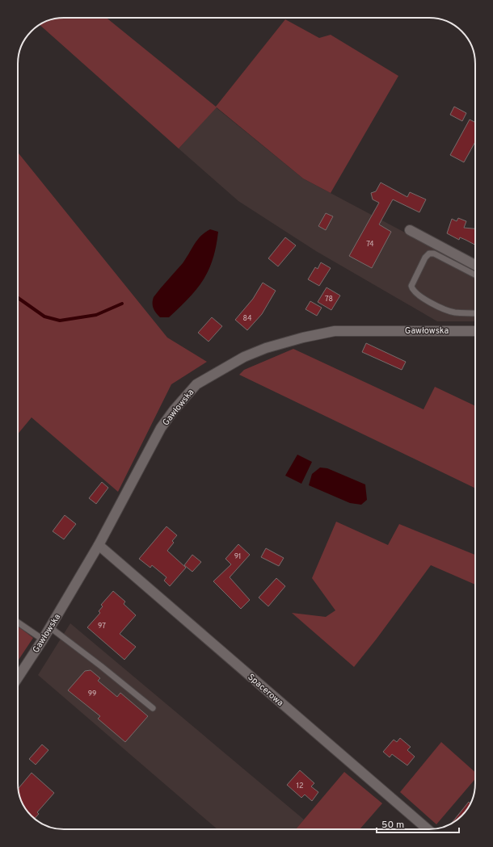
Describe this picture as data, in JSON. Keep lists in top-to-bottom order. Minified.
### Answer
{"streets":{"street":["Gawłowska","Spacerowa"]},"crossings":[["Gawłowska","Spacerowa"]],"house_numbers":["74","78","84","91","97","99","12"],"scale_bar":"50 m"}
